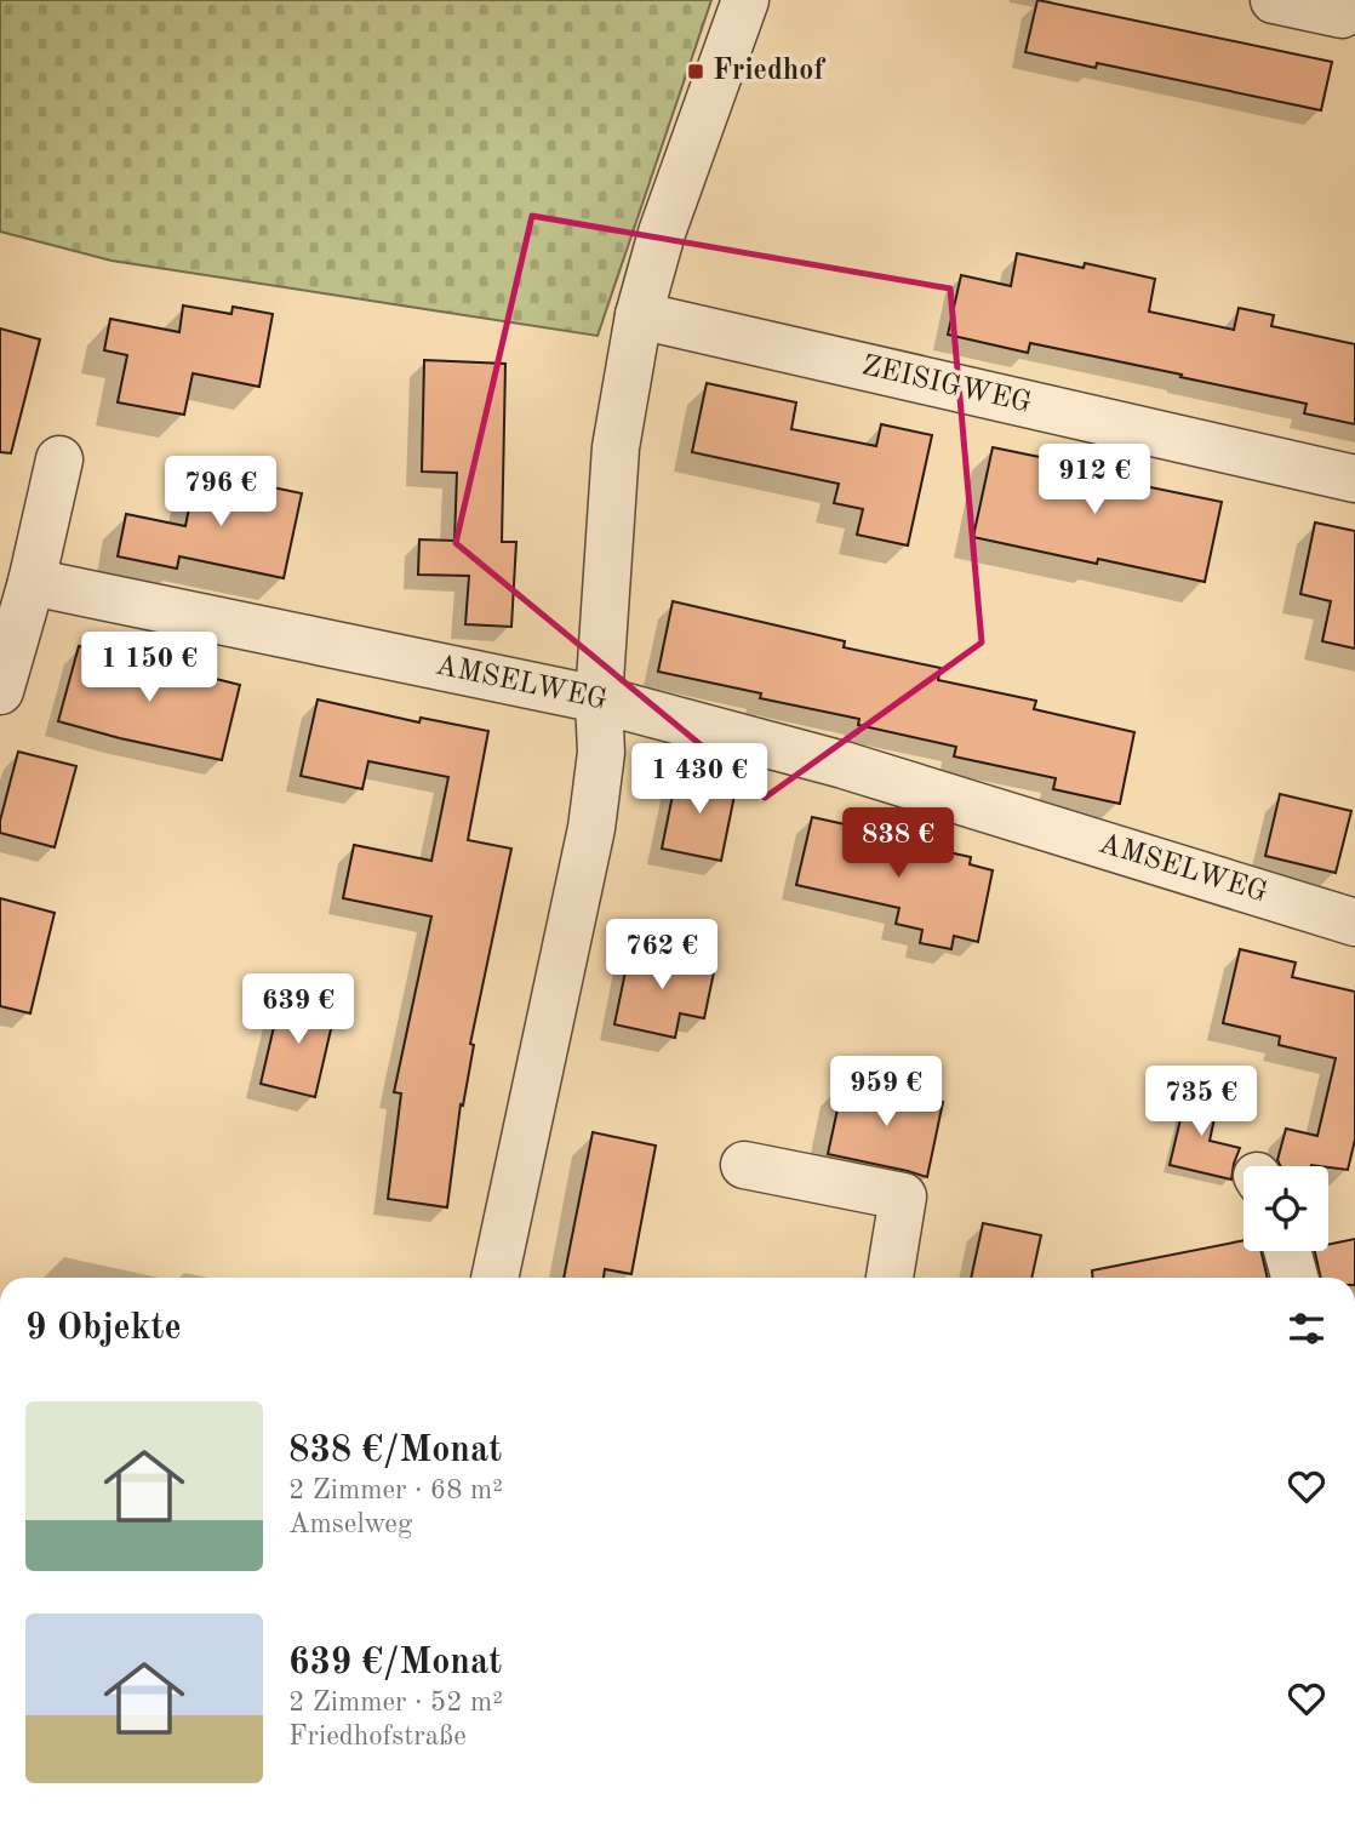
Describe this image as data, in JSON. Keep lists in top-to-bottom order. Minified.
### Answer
{"streets":{"street":["ZEISIGWEG","AMSELWEG"]},"places":{"transit":["Friedhof"]},"page":{"price":["912 €","796 €","1 150 €","1 430 €","838 €","762 €","639 €","959 €","735 €"],"heading":"9 Objekte","list":[{"name":"838 €/Monat","note":"2 Zimmer · 68 m² · Amselweg"},{"name":"639 €/Monat","note":"2 Zimmer · 52 m² · Friedhofstraße"}]}}
